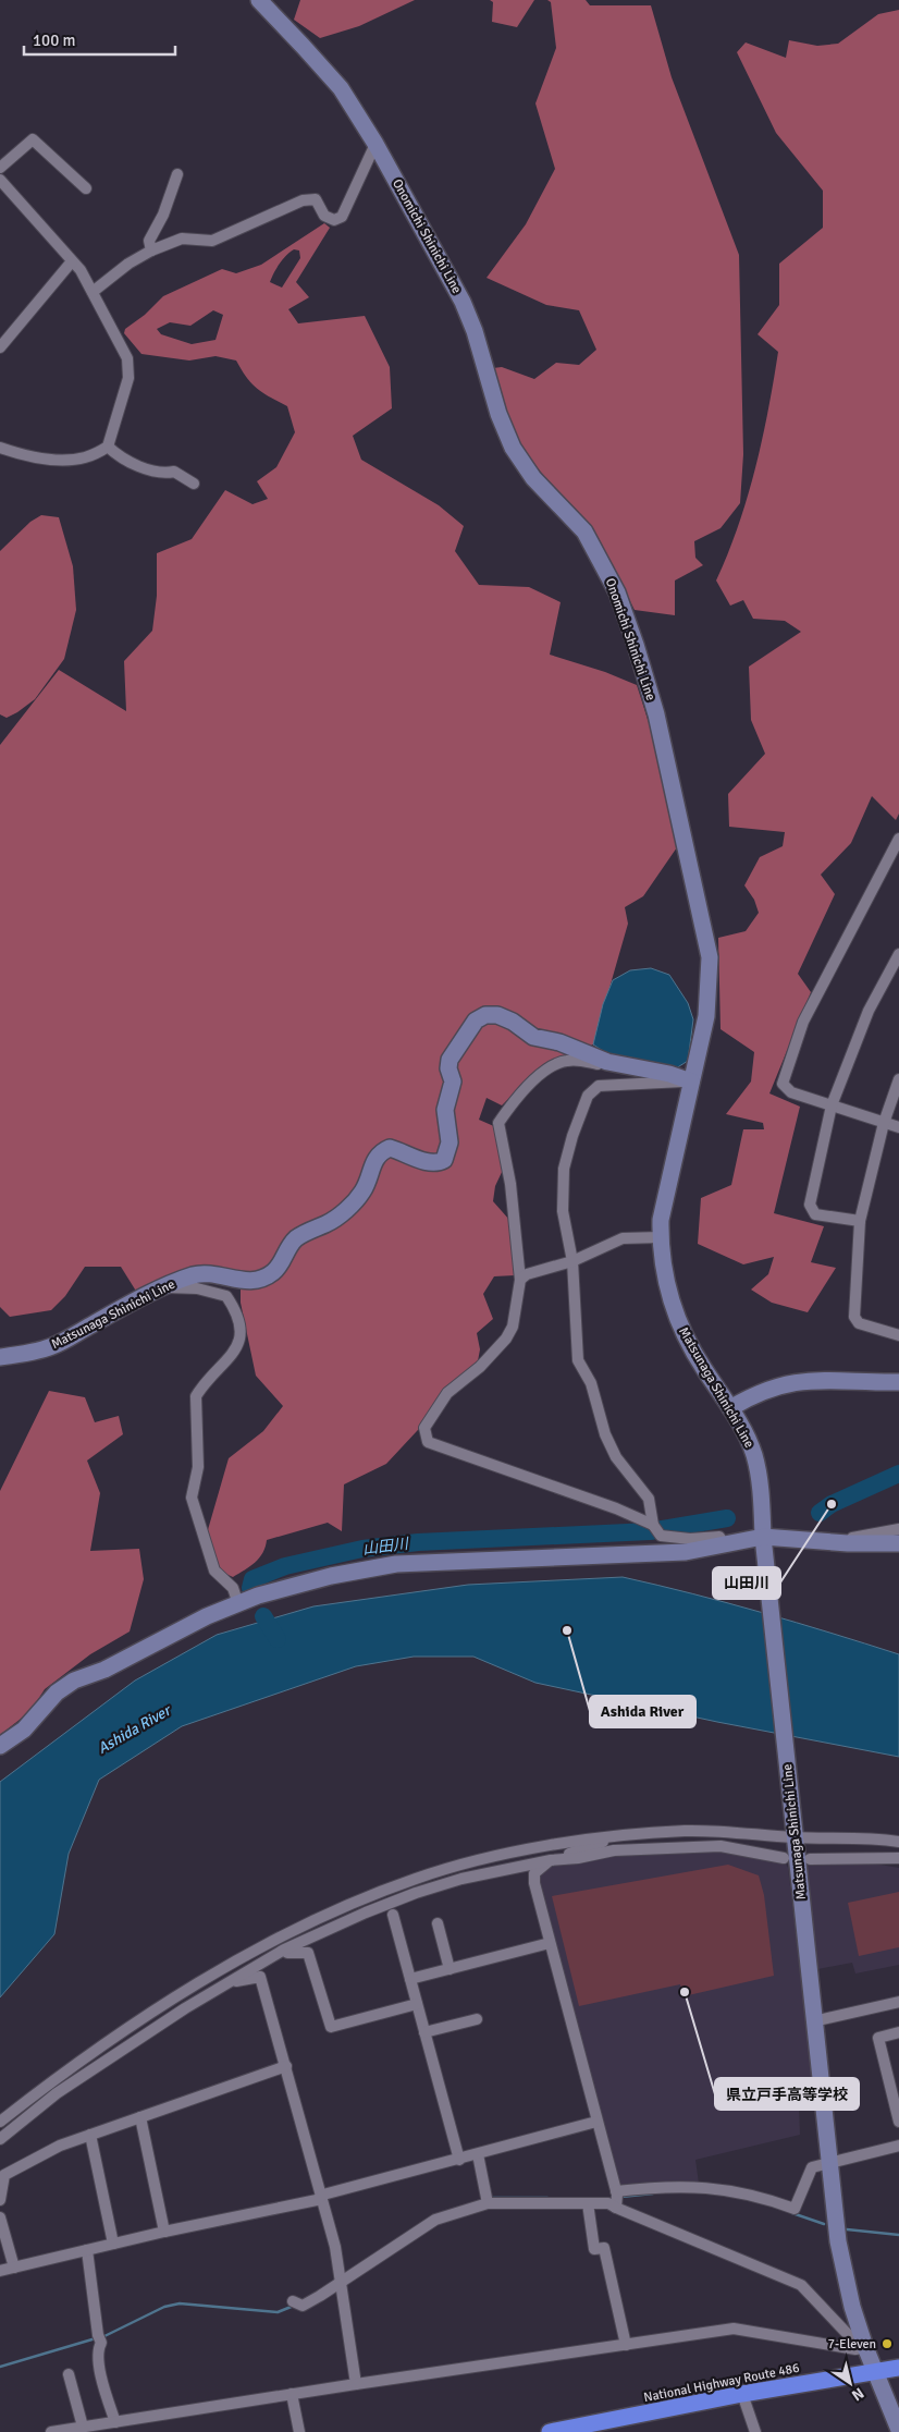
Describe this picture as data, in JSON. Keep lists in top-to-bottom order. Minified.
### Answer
{"streets":{"highway":["National Highway Route 486"],"main road":["Onomichi Shinichi Line","Matsunaga Shinichi Line"]},"crossings":[["Onomichi Shinichi Line","Matsunaga Shinichi Line"],["Matsunaga Shinichi Line","National Highway Route 486"]],"water":["山田川","Ashida River"],"places":["山田川","Ashida River","県立戸手高等学校","7-Eleven"],"scale_bar":"100 m","north":"bottom right"}
